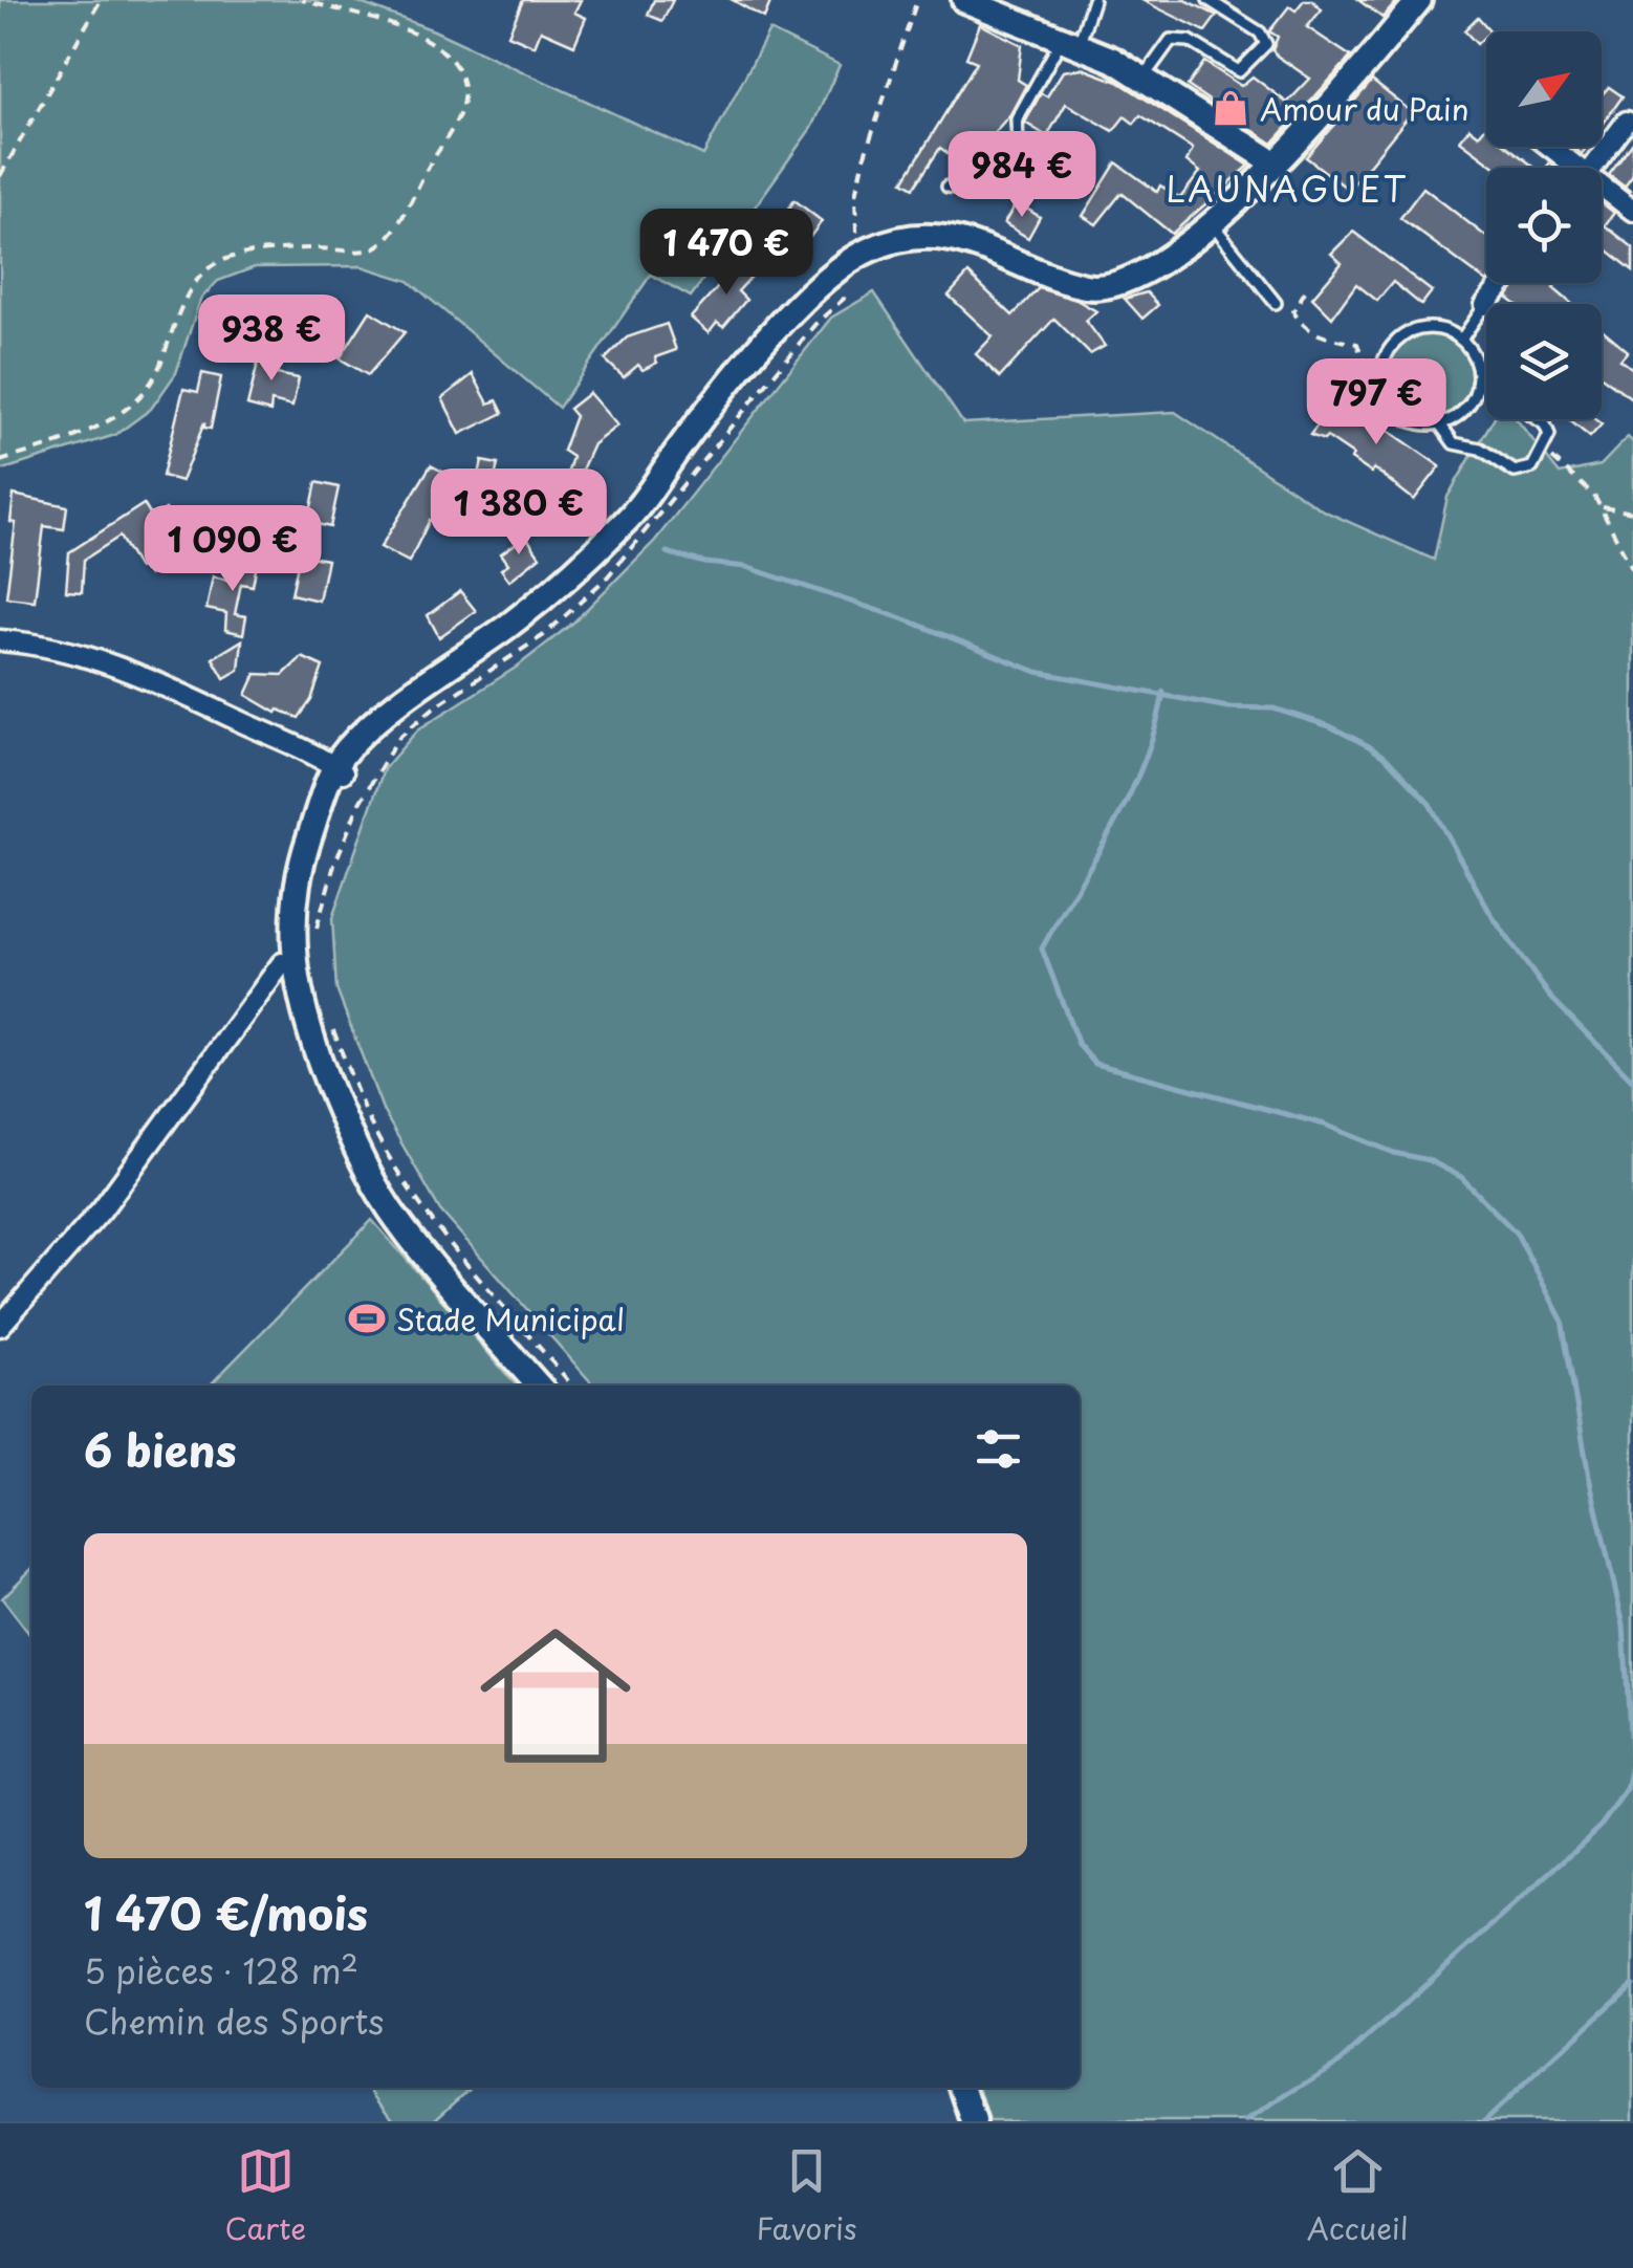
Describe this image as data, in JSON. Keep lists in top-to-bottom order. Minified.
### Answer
{"districts":["LAUNAGUET"],"places":{"shop":["Amour du Pain"],"sports":["Stade Municipal"]},"north":"top right","page":{"price":["984 €","1 470 €","938 €","797 €","1 380 €","1 090 €"],"heading":"6 biens","list":[{"name":"1 470 €/mois","note":"5 pièces · 128 m² · Chemin des Sports"}],"tabs":["Carte","Favoris","Accueil"]}}
